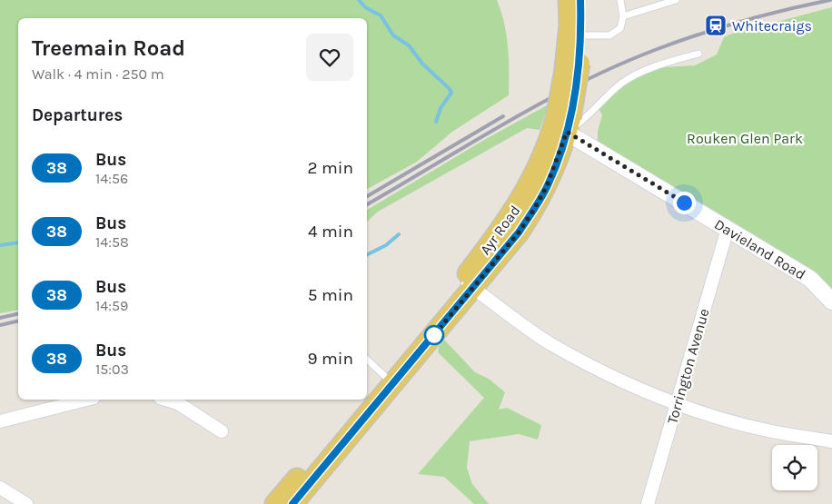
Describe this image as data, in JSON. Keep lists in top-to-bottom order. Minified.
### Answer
{"streets":{"main road":["Ayr Road"],"street":["Davieland Road","Torrington Avenue"]},"crossings":[["Ayr Road","Davieland Road"],["Davieland Road","Torrington Avenue"]],"parks":["Rouken Glen Park"],"places":{"station":["Whitecraigs"]},"lines":["bus line 38"],"page":{"heading":[["Treemain Road","Walk · 4 min · 250 m"],"Departures"],"list":[{"mark":"38","name":"Bus","note":"14:56","value":"2 min"},{"mark":"38","name":"Bus","note":"14:58","value":"4 min"},{"mark":"38","name":"Bus","note":"14:59","value":"5 min"},{"mark":"38","name":"Bus","note":"15:03","value":"9 min"}]}}
